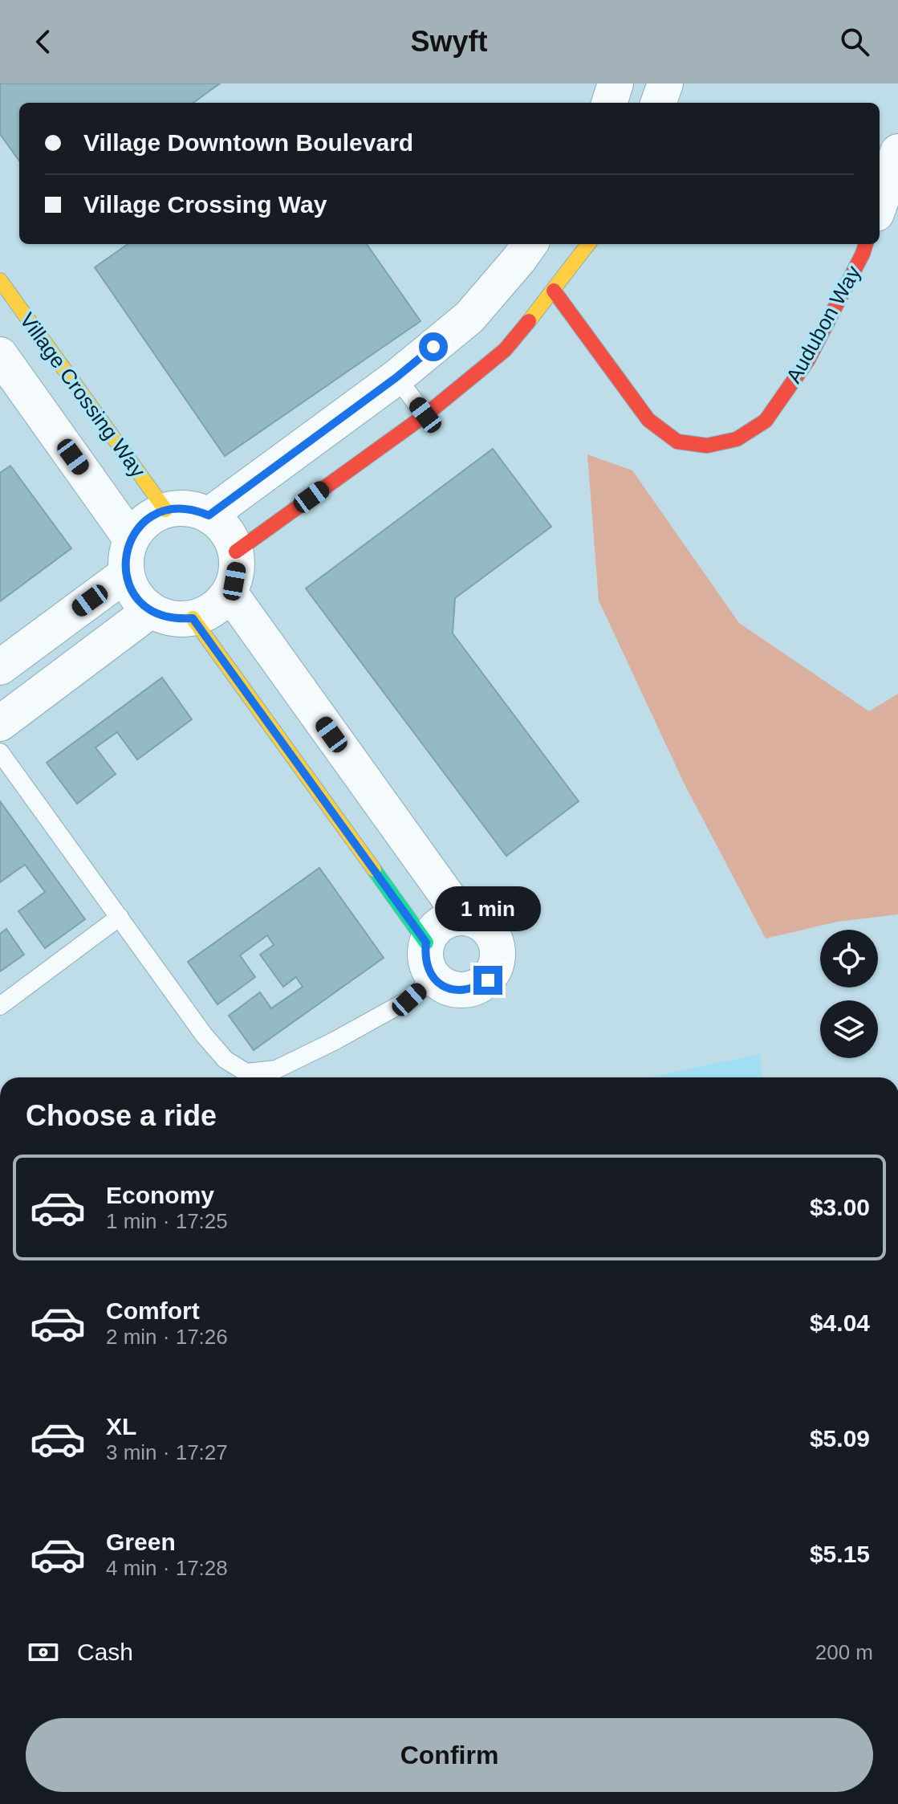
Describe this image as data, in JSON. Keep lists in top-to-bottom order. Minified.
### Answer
{"streets":{"main road":["Audubon Way","Village Crossing Way"]},"page":{"header":"Swyft","banner":["Village Downtown Boulevard","Village Crossing Way"],"bubble":"1 min","heading":"Choose a ride","list":[{"name":"Economy","note":"1 min · 17:25","value":"$3.00"},{"name":"Comfort","note":"2 min · 17:26","value":"$4.04"},{"name":"XL","note":"3 min · 17:27","value":"$5.09"},{"name":"Green","note":"4 min · 17:28","value":"$5.15"}],"pay":["Cash","200 m"],"buttons":"Confirm"}}
